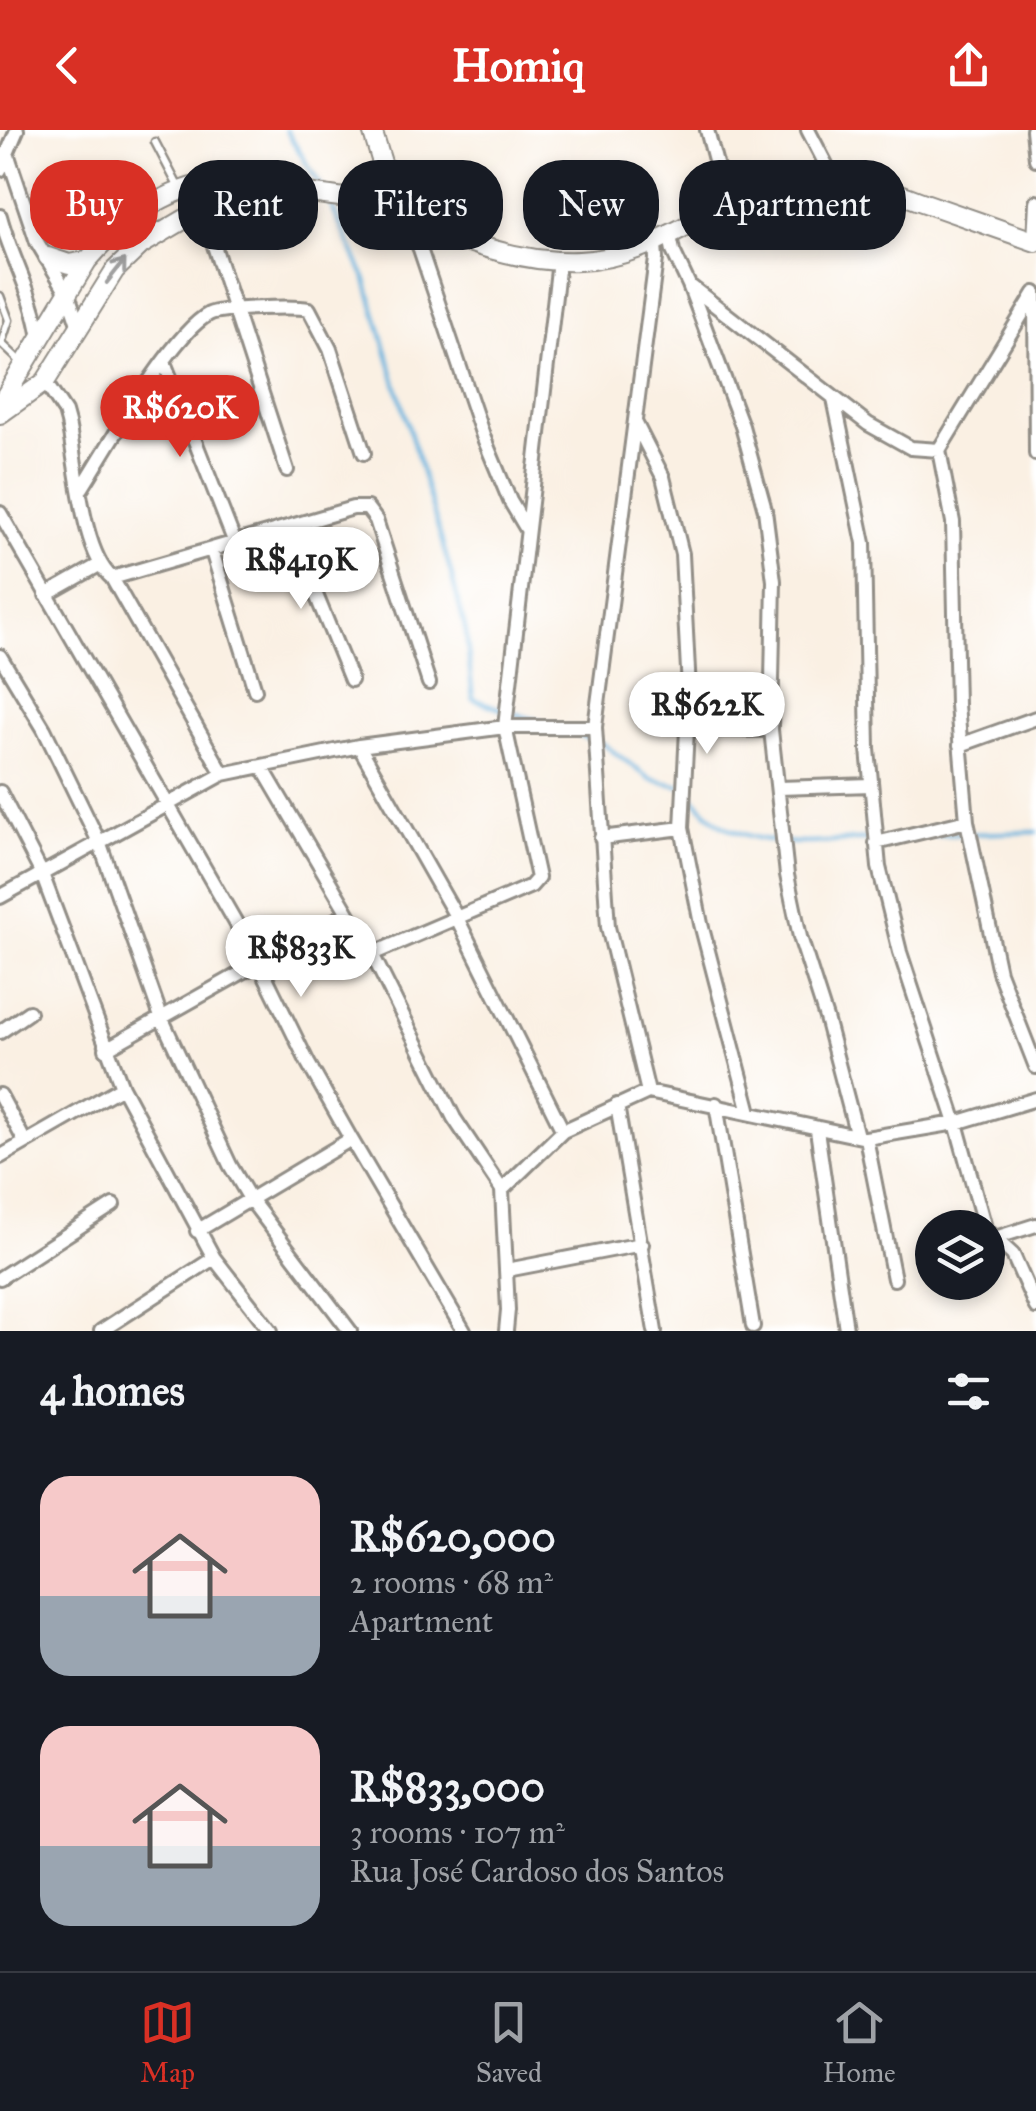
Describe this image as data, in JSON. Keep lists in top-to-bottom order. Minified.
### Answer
{"page":{"header":"Homiq","chip":["Buy","Rent","Filters","New","Apartment"],"price":["R$620K","R$419K","R$622K","R$833K"],"heading":"4 homes","list":[{"name":"R$620,000","note":"2 rooms · 68 m² · Apartment"},{"name":"R$833,000","note":"3 rooms · 107 m² · Rua José Cardoso dos Santos"}],"tabs":["Map","Saved","Home"]}}
